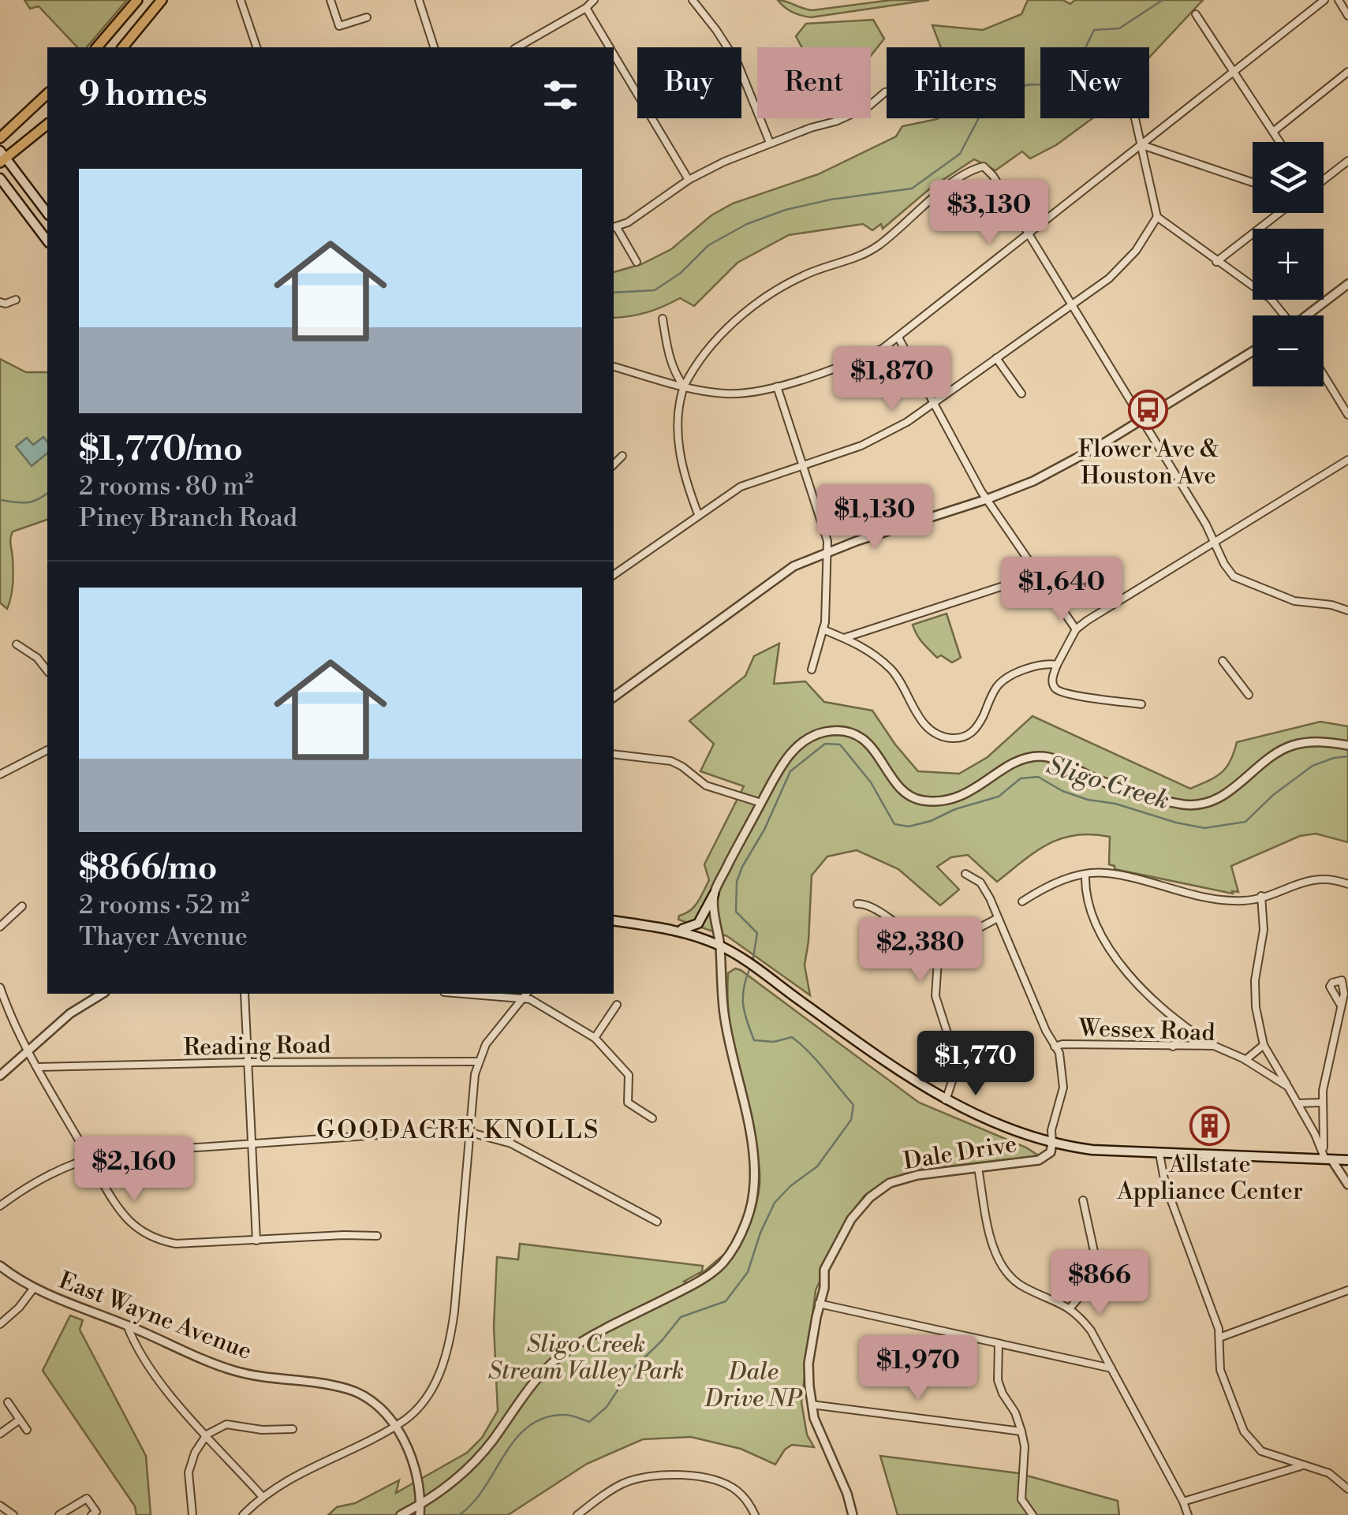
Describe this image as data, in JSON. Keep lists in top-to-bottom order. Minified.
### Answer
{"streets":{"street":["Wessex Road","Reading Road","Dale Drive","East Wayne Avenue"]},"districts":["GOODACRE KNOLLS"],"water":["Sligo Creek"],"parks":["Sligo Creek Stream Valley Park","Dale Drive NP"],"places":{"bus stop":["Flower Ave & Houston Ave"],"building":["Allstate Appliance Center"]},"page":{"chip":["Buy","Rent","Filters","New"],"heading":"9 homes","map_buttons":["+","−"],"list":[{"name":"$1,770/mo","note":"2 rooms · 80 m² · Piney Branch Road"},{"name":"$866/mo","note":"2 rooms · 52 m² · Thayer Avenue"}],"price":["$3,130","$1,870","$1,130","$1,640","$2,380","$1,770","$2,160","$866","$1,970"]}}
